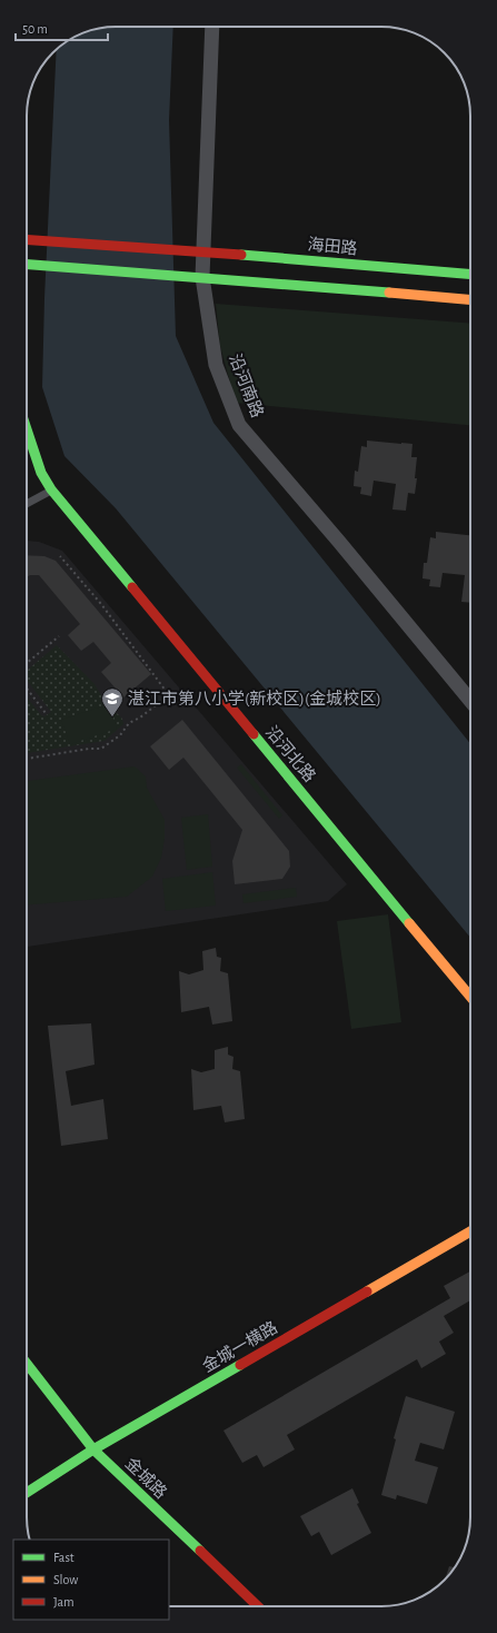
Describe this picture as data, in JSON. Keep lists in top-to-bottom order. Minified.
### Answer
{"streets":{"street":["海田路","沿河南路","沿河北路","金城一横路","金城路"]},"crossings":[["海田路","沿河南路"],["金城一横路","金城路"]],"places":{"school or university":["湛江市第八小学(新校区)(金城校区)"]},"legend":["Fast","Slow","Jam"],"scale_bar":"50 m"}
